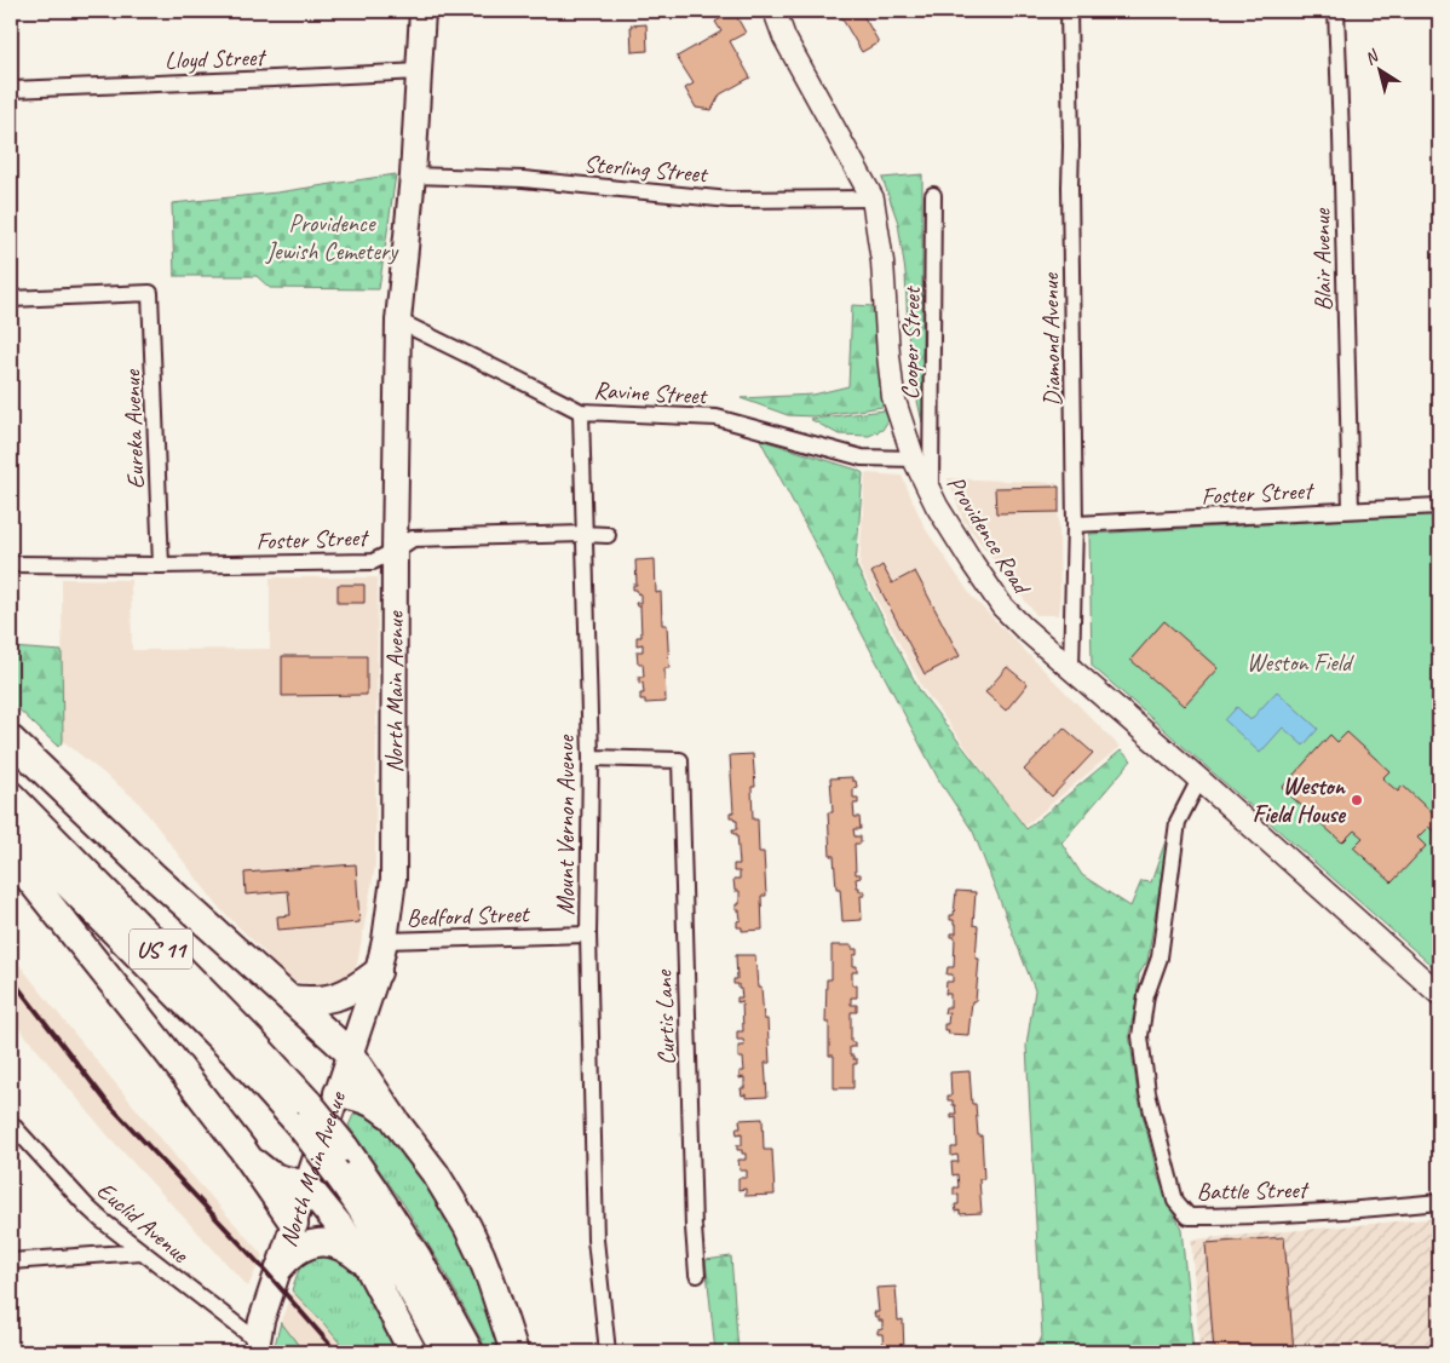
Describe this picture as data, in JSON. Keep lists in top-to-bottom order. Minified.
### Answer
{"streets":{"highway":["US 11"],"main road":["Providence Road","North Main Avenue"],"street":["Lloyd Street","Sterling Street","Blair Avenue","Diamond Avenue","Cooper Street","Ravine Street","Eureka Avenue","Foster Street","Mount Vernon Avenue","Bedford Street","Curtis Lane","Battle Street","Euclid Avenue"]},"crossings":[["Lloyd Street","North Main Avenue"],["Sterling Street","Providence Road"],["Sterling Street","North Main Avenue"],["Blair Avenue","Foster Street"],["Diamond Avenue","Foster Street"],["Diamond Avenue","Providence Road"],["Cooper Street","Providence Road"],["Ravine Street","Providence Road"],["Ravine Street","North Main Avenue"],["Ravine Street","Mount Vernon Avenue"],["Eureka Avenue","Foster Street"],["Foster Street","North Main Avenue"],["Foster Street","Mount Vernon Avenue"],["Providence Road","Battle Street"],["North Main Avenue","Bedford Street"],["North Main Avenue","Euclid Avenue"],["Mount Vernon Avenue","Bedford Street"],["Mount Vernon Avenue","Curtis Lane"]],"parks":["Providence Jewish Cemetery","Weston Field"],"places":["Weston Field House"],"north":"top left"}
